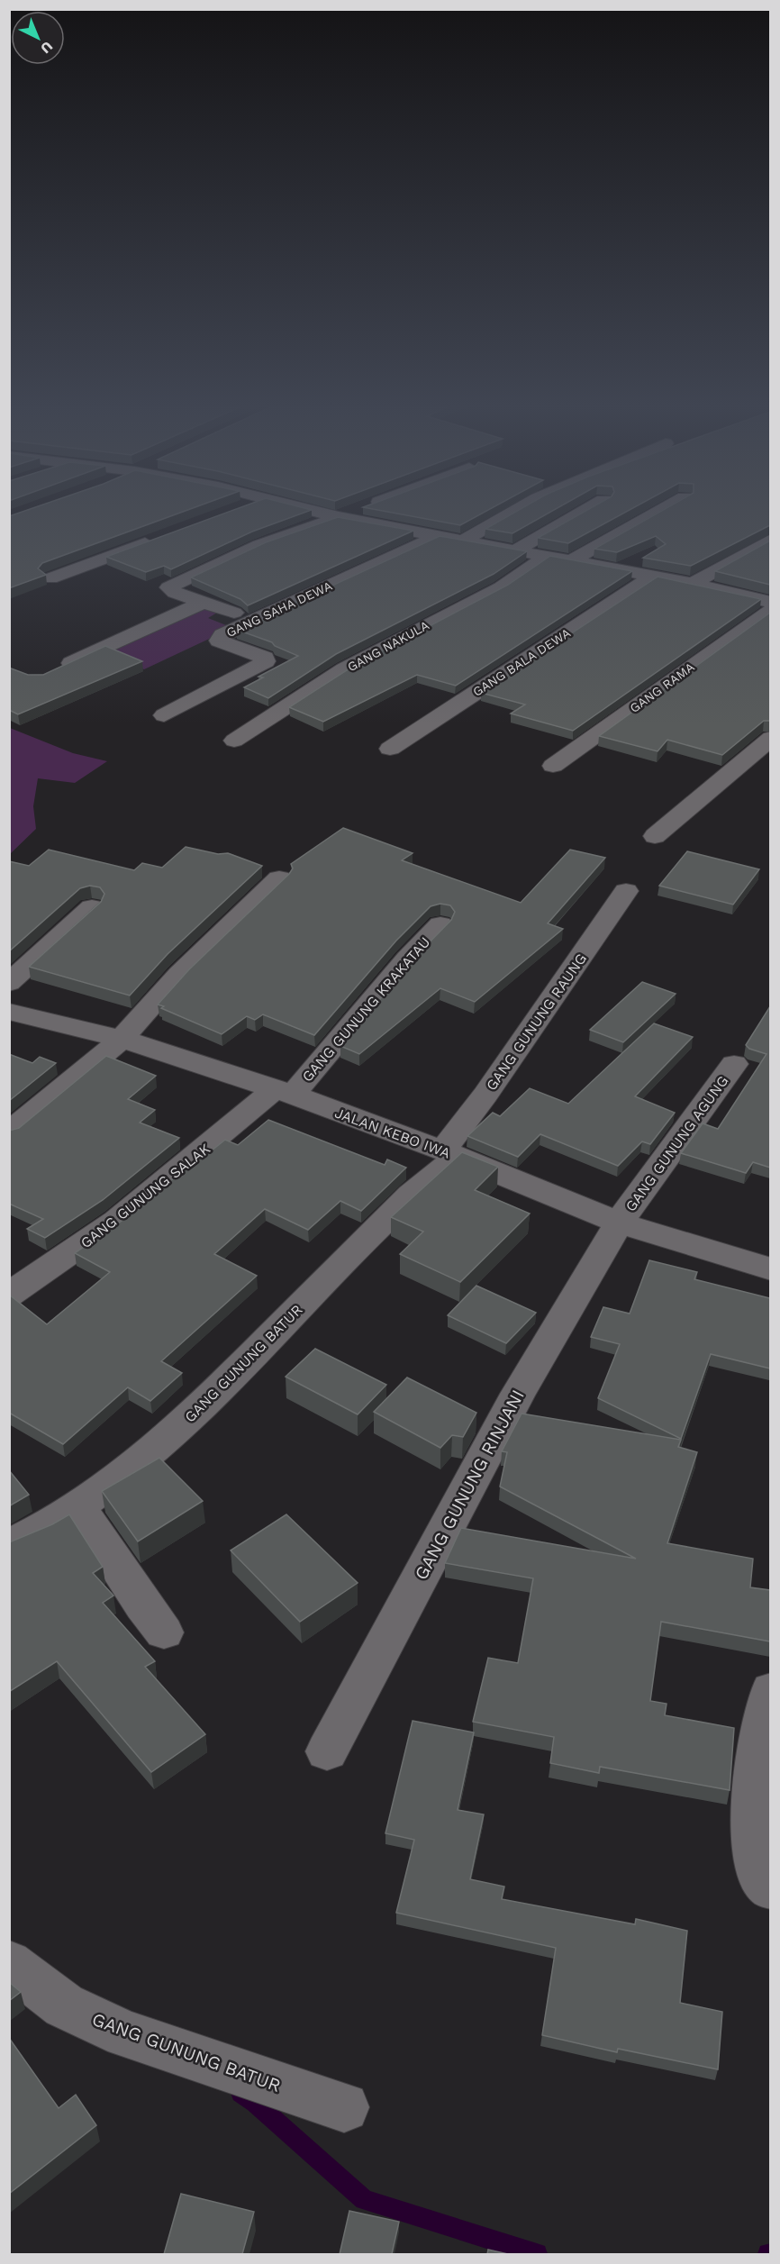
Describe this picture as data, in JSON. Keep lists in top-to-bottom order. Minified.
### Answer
{"streets":{"street":["GANG SAHA DEWA","GANG NAKULA","GANG BALA DEWA","GANG RAMA","GANG GUNUNG KRAKATAU","GANG GUNUNG RAUNG","JALAN KEBO IWA","GANG GUNUNG AGUNG","GANG GUNUNG SALAK","GANG GUNUNG BATUR","GANG GUNUNG RINJANI"]},"crossings":[["GANG GUNUNG KRAKATAU","JALAN KEBO IWA"],["GANG GUNUNG KRAKATAU","GANG GUNUNG SALAK"],["GANG GUNUNG RAUNG","JALAN KEBO IWA"],["GANG GUNUNG RAUNG","GANG GUNUNG BATUR"],["JALAN KEBO IWA","GANG GUNUNG AGUNG"],["JALAN KEBO IWA","GANG GUNUNG SALAK"],["JALAN KEBO IWA","GANG GUNUNG BATUR"],["JALAN KEBO IWA","GANG GUNUNG RINJANI"],["GANG GUNUNG AGUNG","GANG GUNUNG RINJANI"]],"north":"bottom right"}
